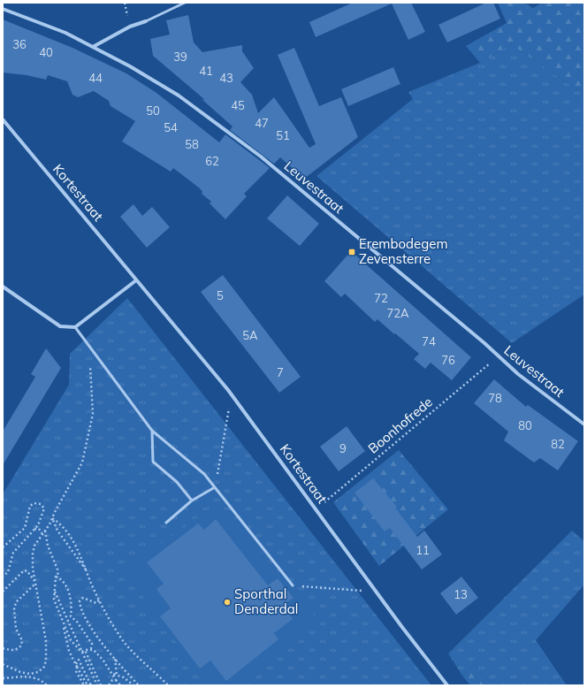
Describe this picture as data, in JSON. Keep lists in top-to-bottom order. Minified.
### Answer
{"streets":{"street":["Leuvestraat","Kortestraat"],"path":["Boonhofrede"]},"crossings":[["Leuvestraat","Boonhofrede"],["Kortestraat","Boonhofrede"]],"places":{"transit":["Erembodegem Zevensterre"],"other":["Sporthal Denderdal"]},"house_numbers":["36","40","39","41","44","43","45","50","47","54","51","58","62","5","72","72A","5A","74","76","7","78","80","82","9","11","13"]}
